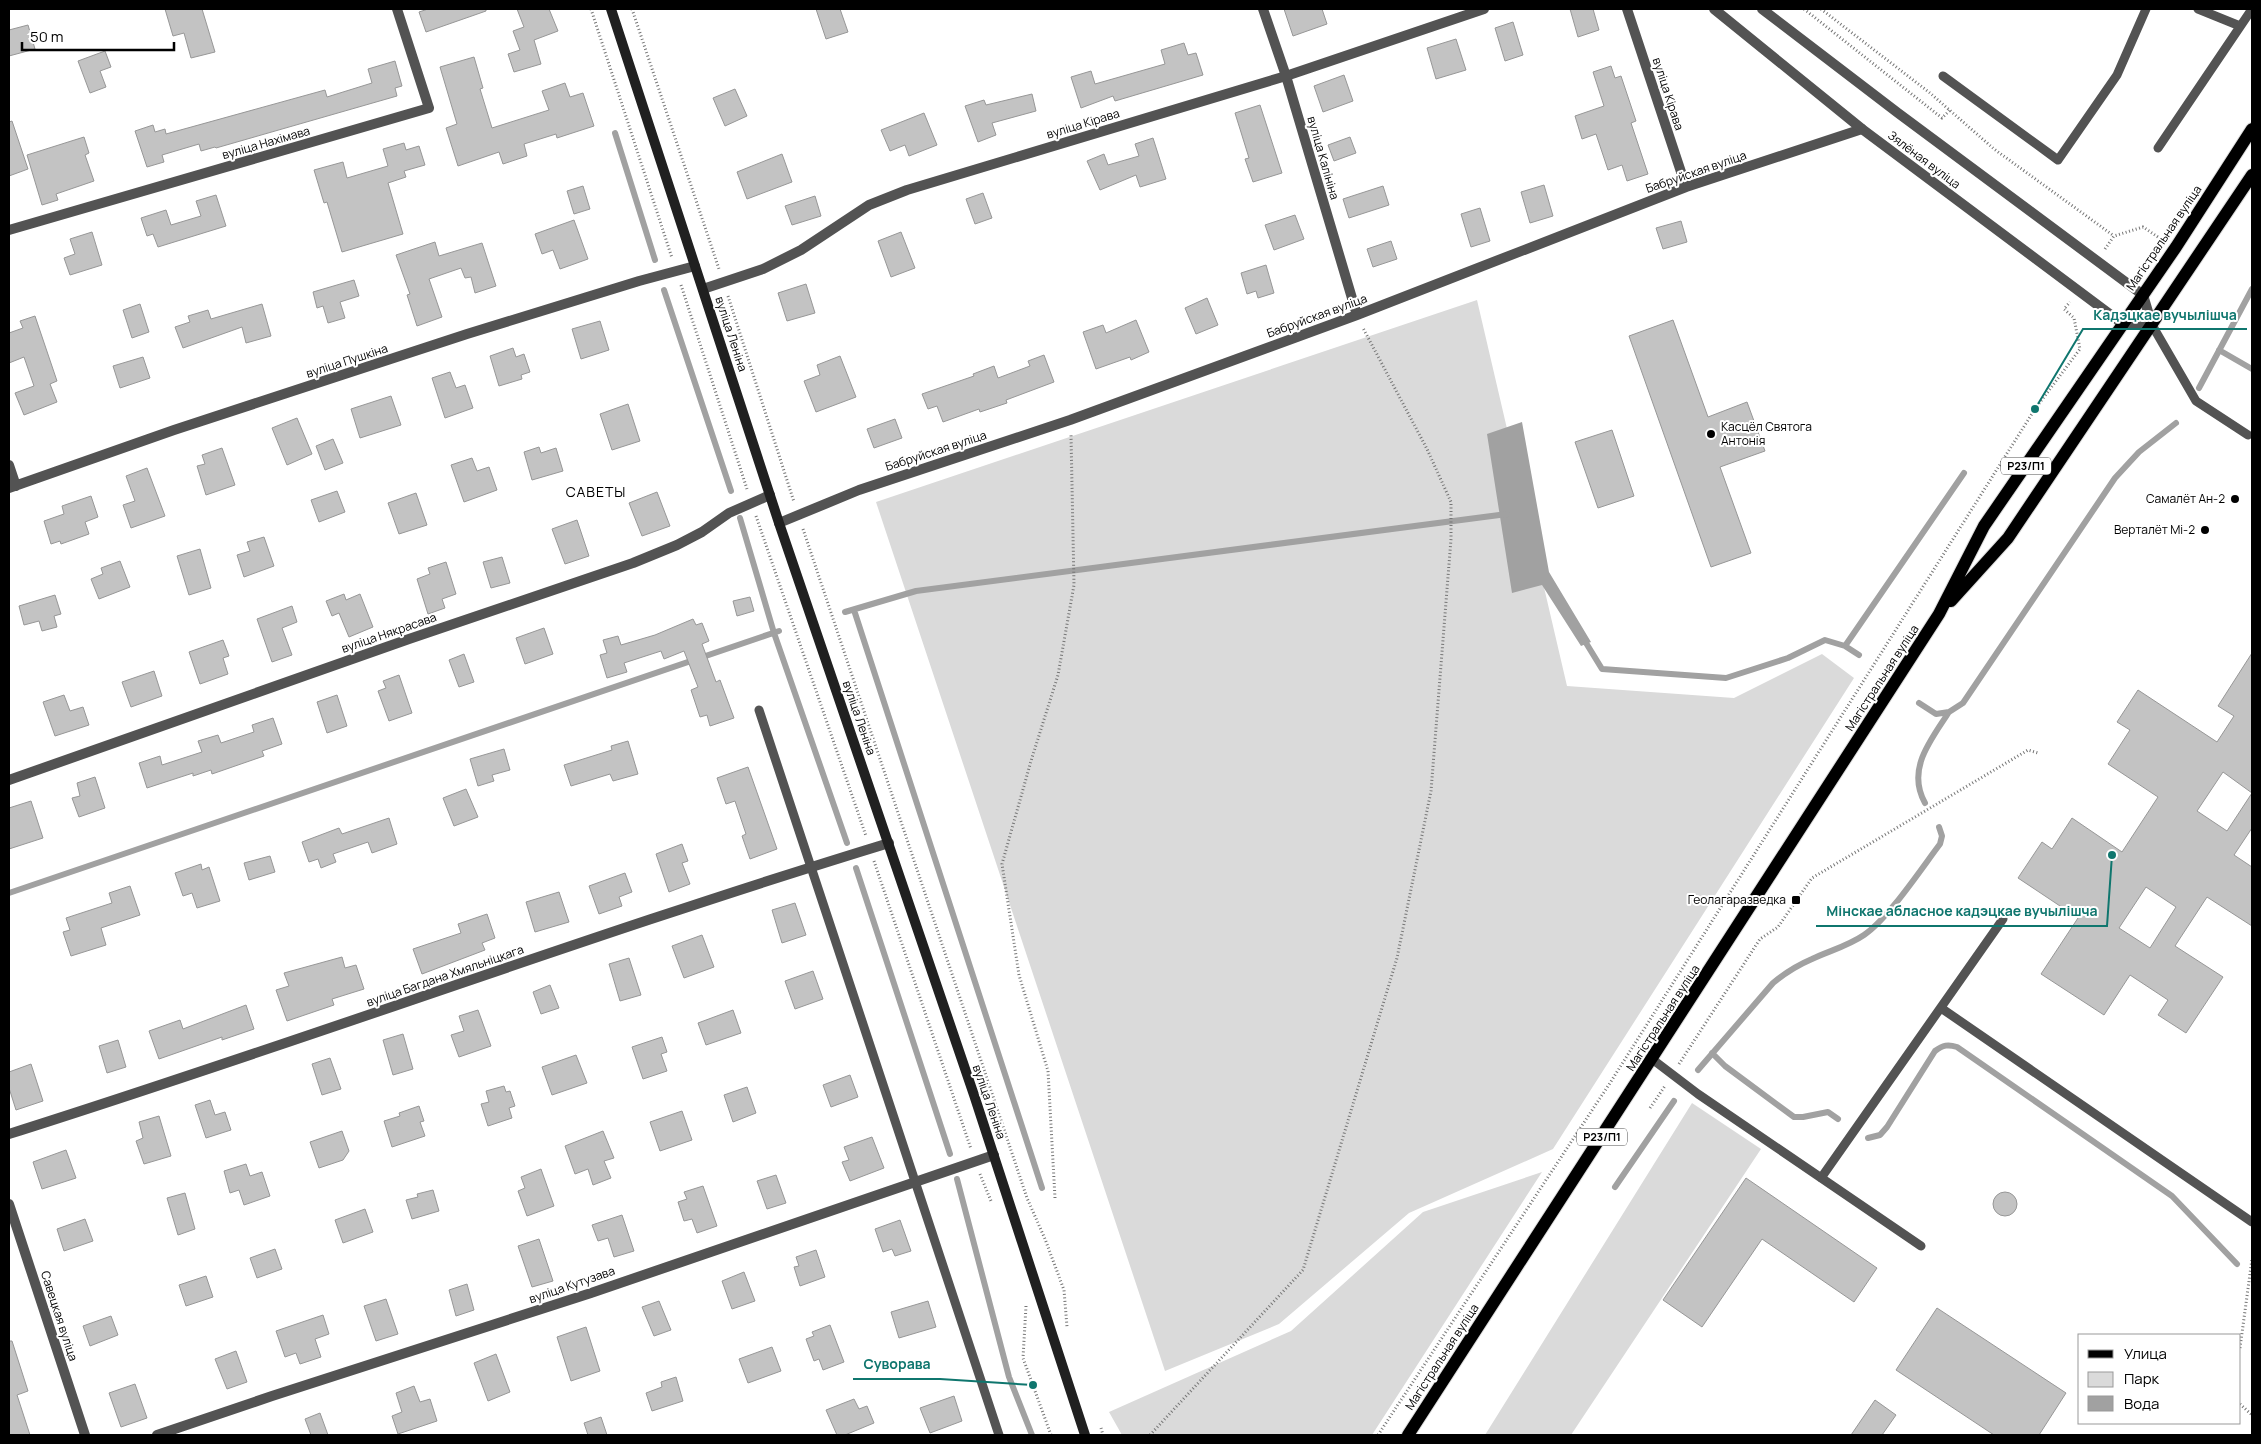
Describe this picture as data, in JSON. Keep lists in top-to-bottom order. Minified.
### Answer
{"streets":{"main road":["Магістральная вуліца","вуліца Леніна","Р23/П1"],"street":["вуліца Кірава","вуліца Нахімава","вуліца Калініна","Зялёная вуліца","Бабруйская вуліца","вуліца Пушкіна","вуліца Някрасава","вуліца Багдана Хмяльніцкага","вуліца Кутузава","Савецкая вуліца"]},"crossings":[["вуліца Кірава","вуліца Калініна"],["вуліца Кірава","Бабруйская вуліца"],["вуліца Кірава","вуліца Леніна"],["вуліца Калініна","Бабруйская вуліца"],["Зялёная вуліца","Бабруйская вуліца"],["Зялёная вуліца","Магістральная вуліца"],["Бабруйская вуліца","вуліца Леніна"],["вуліца Леніна","вуліца Пушкіна"],["вуліца Леніна","вуліца Някрасава"],["вуліца Леніна","вуліца Багдана Хмяльніцкага"],["вуліца Леніна","вуліца Кутузава"]],"districts":["САВЕТЫ"],"places":{"other":["Кадэцкае вучылішча","Касцёл Святога Антонія","Самалёт Ан-2","Верталёт Мі-2","Мінскае абласное кадэцкае вучылішча","Суворава"],"transit":["Геолагаразведка"]},"legend":["Улица","Парк","Вода"],"scale_bar":"50 m"}
